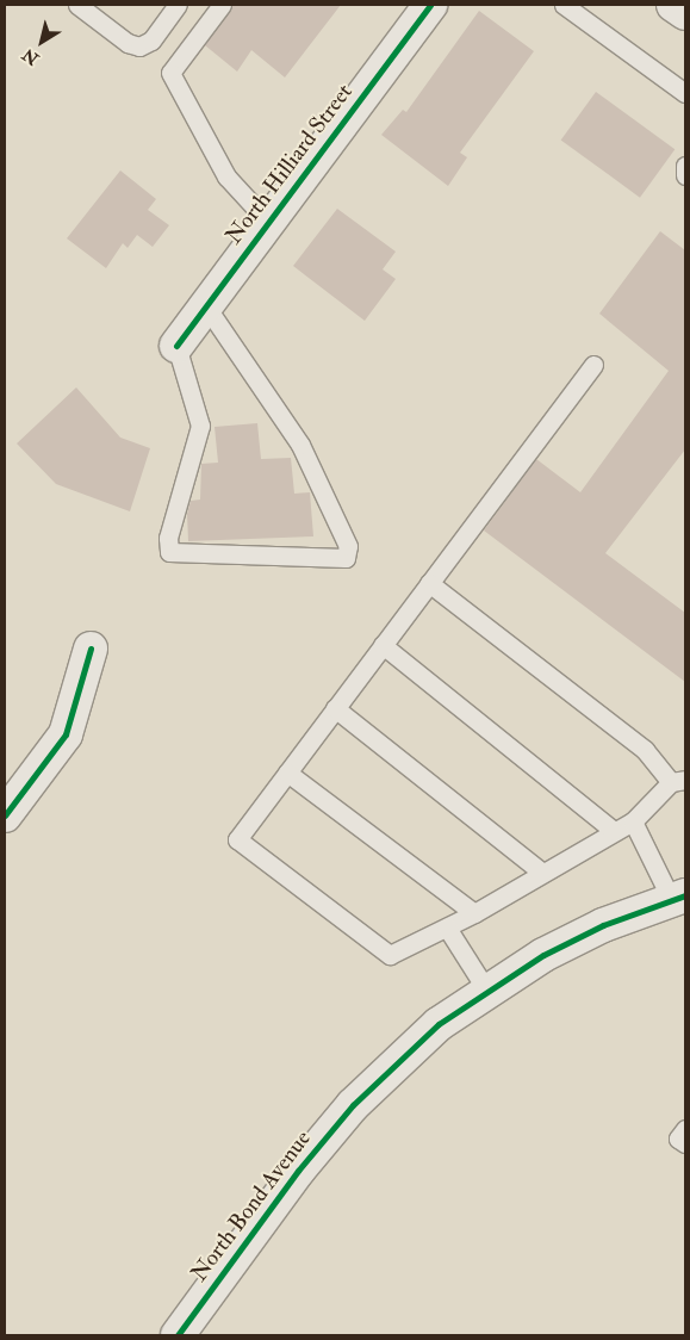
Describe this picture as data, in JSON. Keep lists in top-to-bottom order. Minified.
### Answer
{"streets":{"street":["North Hilliard Street","North Bond Avenue"]},"north":"bottom left"}
